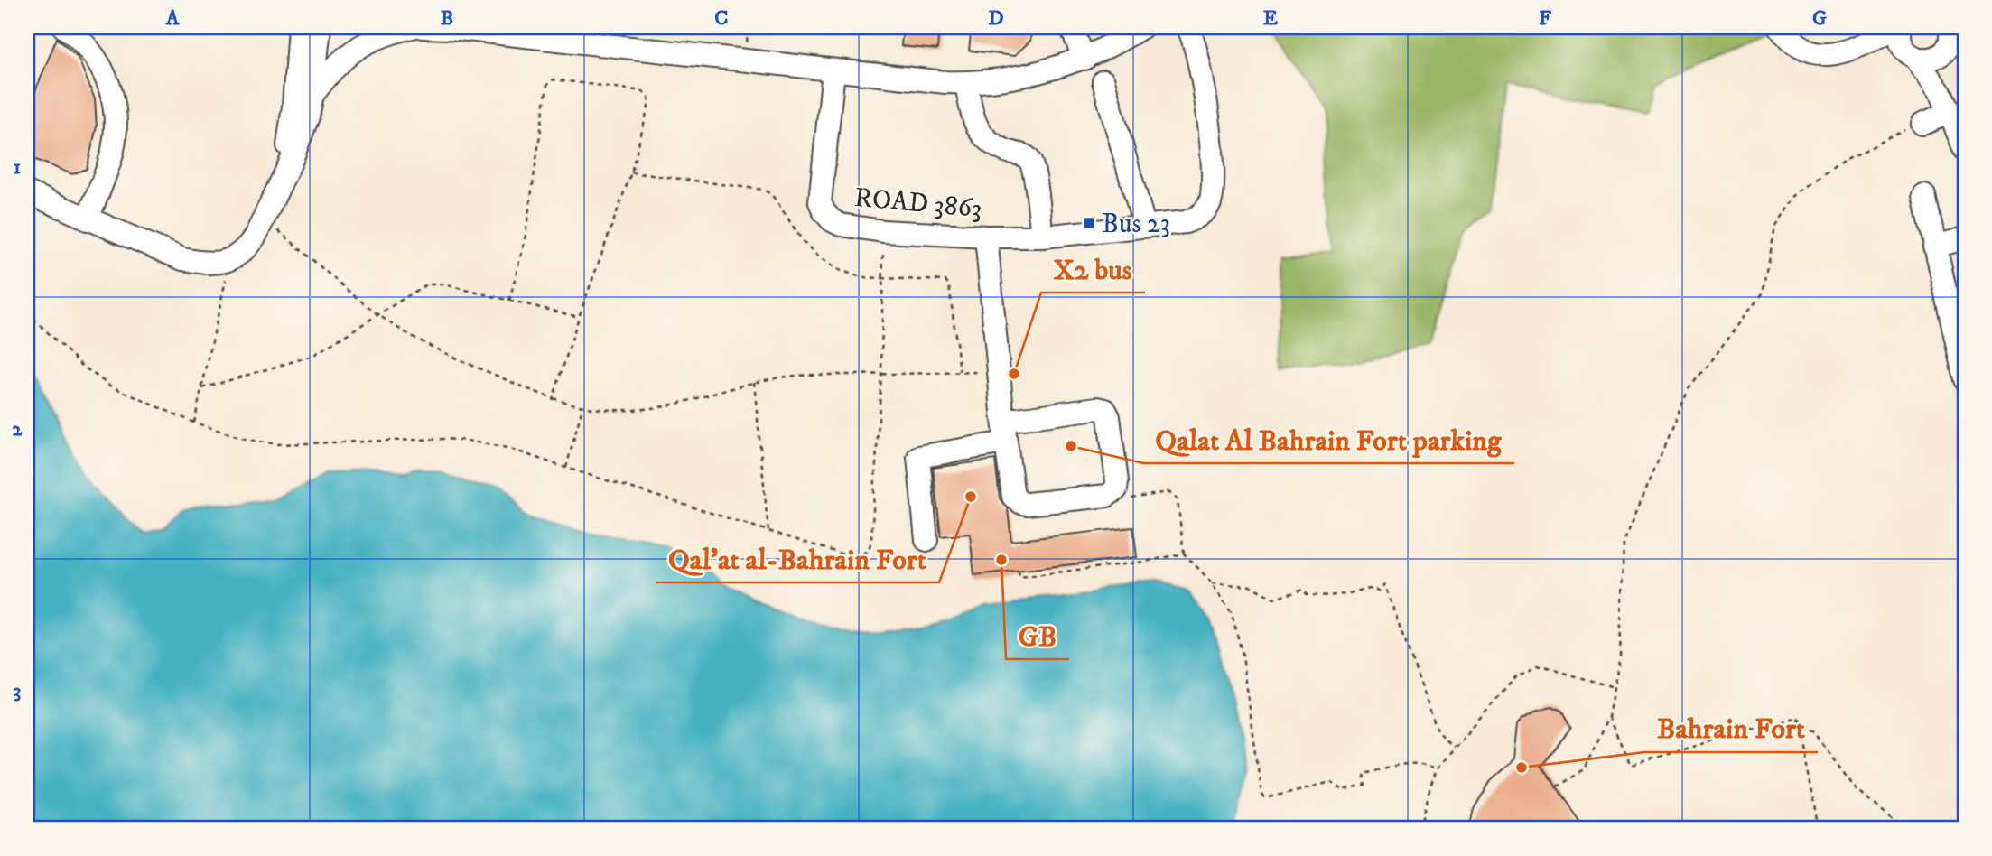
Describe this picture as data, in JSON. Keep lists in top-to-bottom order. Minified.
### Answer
{"streets":{"street":["ROAD 3863"]},"places":{"transit":["Bus 23"],"other":["X2 bus","Qalat Al Bahrain Fort parking","Qal'at al-Bahrain Fort","GB","Bahrain Fort"]},"grid":{"columns":["A","B","C","D","E","F","G"],"rows":["1","2","3"]}}
